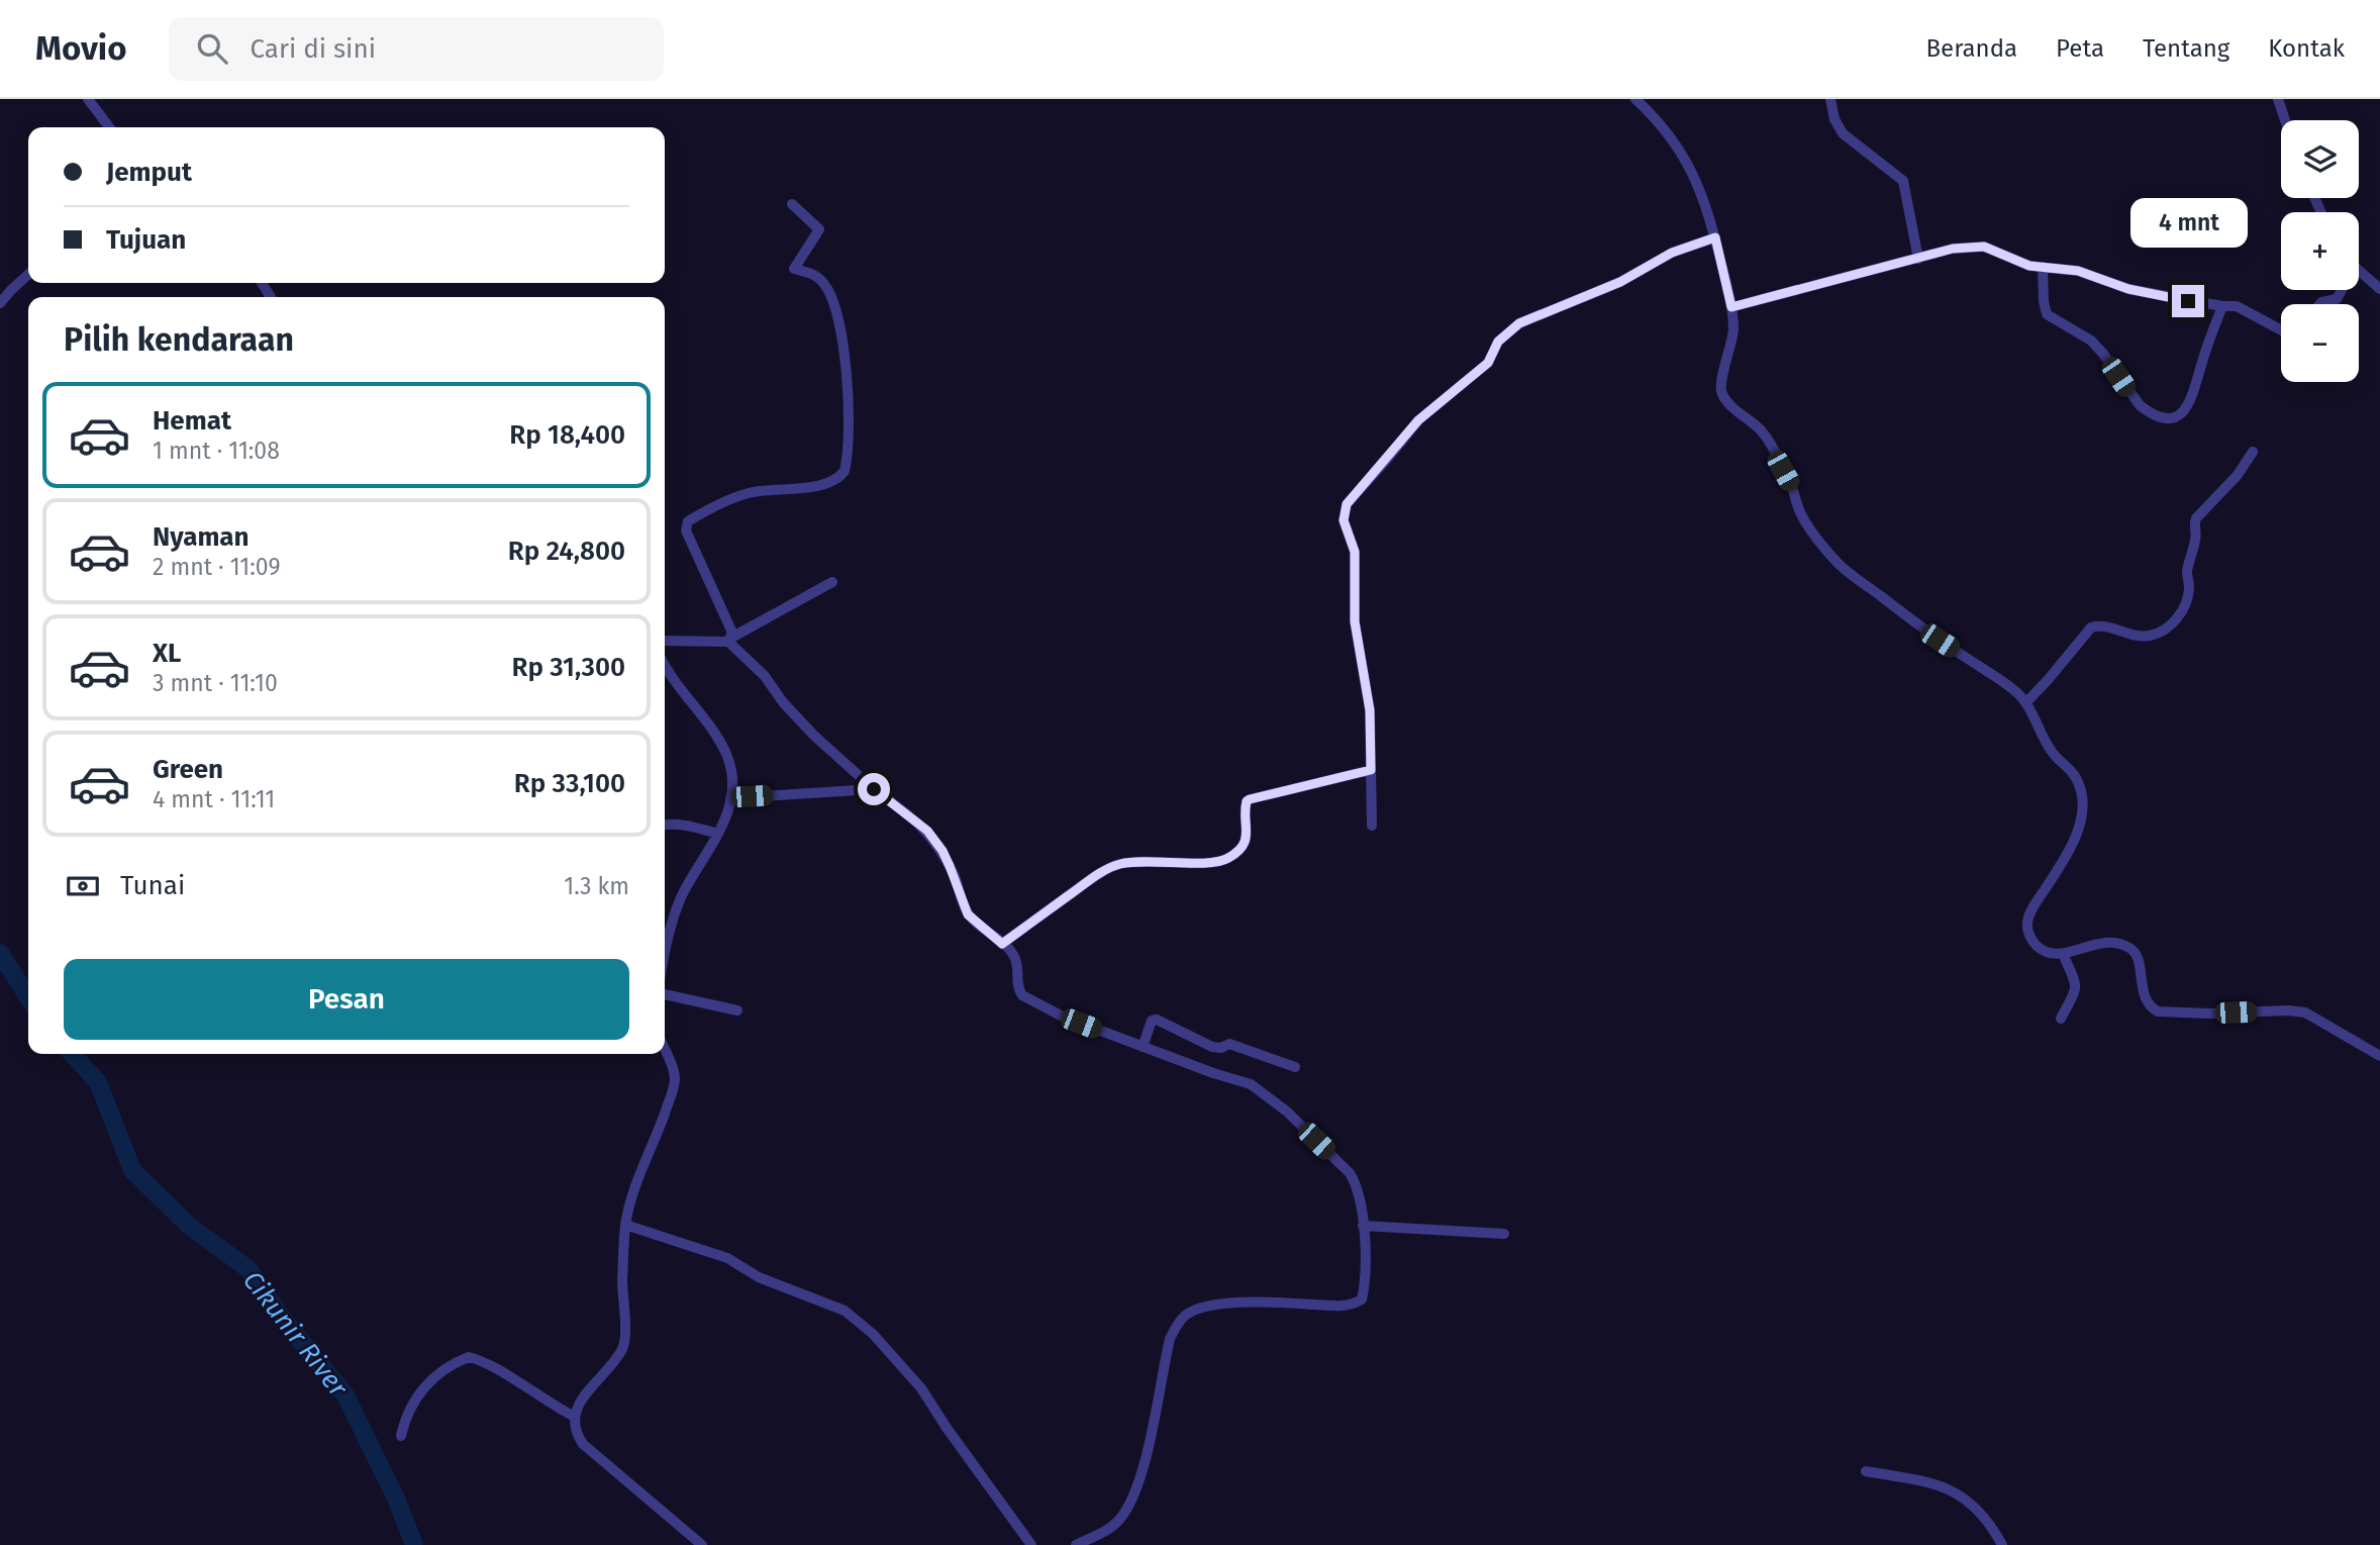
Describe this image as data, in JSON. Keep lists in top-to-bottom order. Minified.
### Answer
{"water":["Cikunir River"],"page":{"header":"Movio","search":"Cari di sini","nav":["Beranda","Peta","Tentang","Kontak"],"map_buttons":["+","−"],"banner":["Jemput","Tujuan"],"bubble":"4 mnt","heading":"Pilih kendaraan","list":[{"name":"Hemat","note":"1 mnt · 11:08","value":"Rp 18,400"},{"name":"Nyaman","note":"2 mnt · 11:09","value":"Rp 24,800"},{"name":"XL","note":"3 mnt · 11:10","value":"Rp 31,300"},{"name":"Green","note":"4 mnt · 11:11","value":"Rp 33,100"}],"pay":["Tunai","1.3 km"],"buttons":"Pesan"}}
